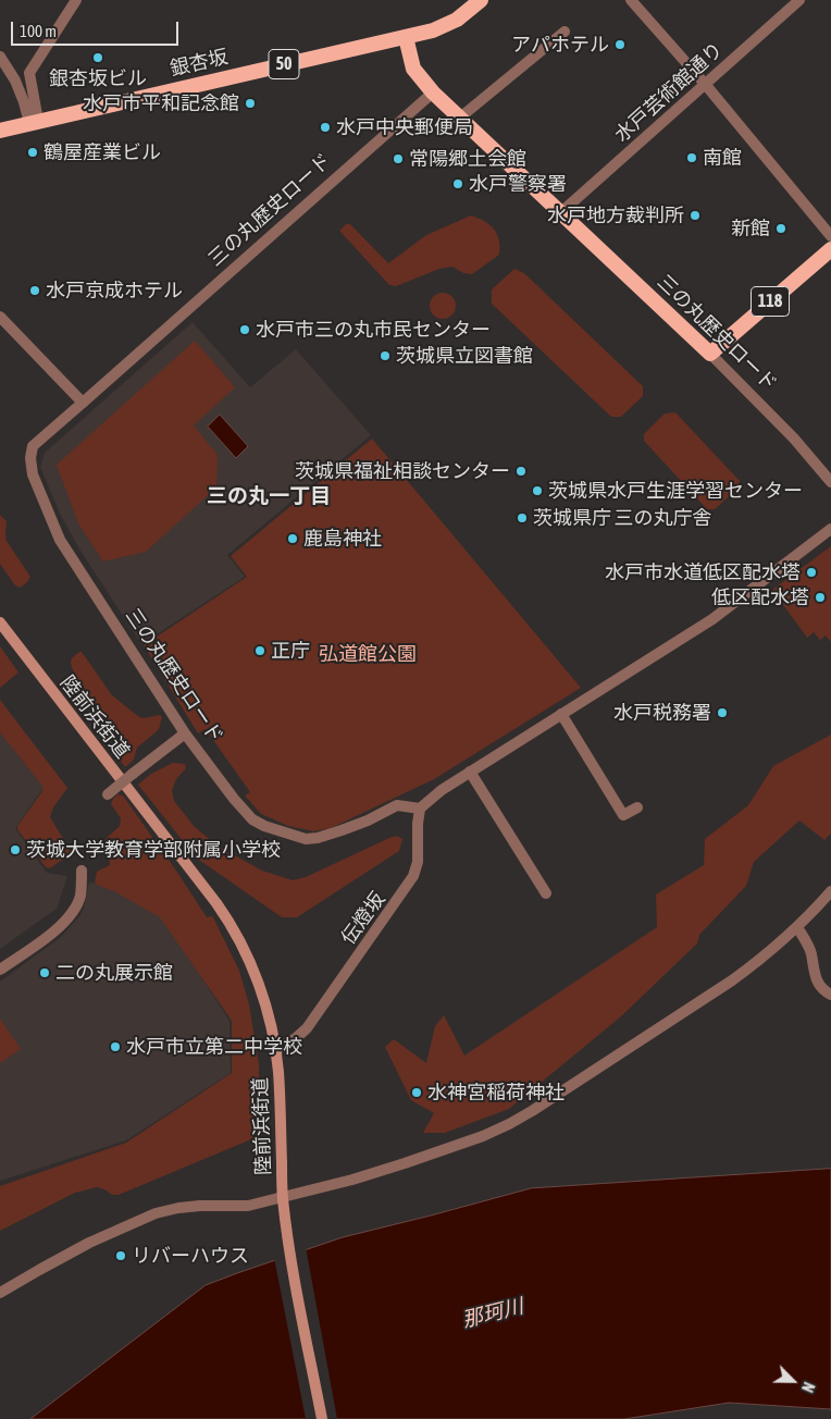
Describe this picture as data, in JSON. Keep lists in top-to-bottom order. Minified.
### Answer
{"streets":{"highway":["銀杏坂","50","三の丸歴史ロード","118"],"main road":["陸前浜街道"],"street":["水戸芸術館通り","伝燈坂"]},"crossings":[["銀杏坂","50"],["水戸芸術館通り","三の丸歴史ロード"],["三の丸歴史ロード","118"],["三の丸歴史ロード","伝燈坂"],["陸前浜街道","伝燈坂"]],"districts":["三の丸一丁目"],"water":["那珂川"],"parks":["弘道館公園"],"places":["アパホテル","銀杏坂ビル","水戸市平和記念館","水戸中央郵便局","鶴屋産業ビル","南館","常陽郷土会館","水戸警察署","水戸地方裁判所","新館","水戸京成ホテル","水戸市三の丸市民センター","茨城県立図書館","茨城県福祉相談センター","茨城県水戸生涯学習センター","茨城県庁 三の丸庁舎","鹿島神社","水戸市水道低区配水塔","低区配水塔","正庁","水戸税務署","茨城大学教育学部附属小学校","二の丸展示館","水戸市立第二中学校","水神宮稲荷神社","リバーハウス"],"scale_bar":"100 m","north":"bottom right"}
